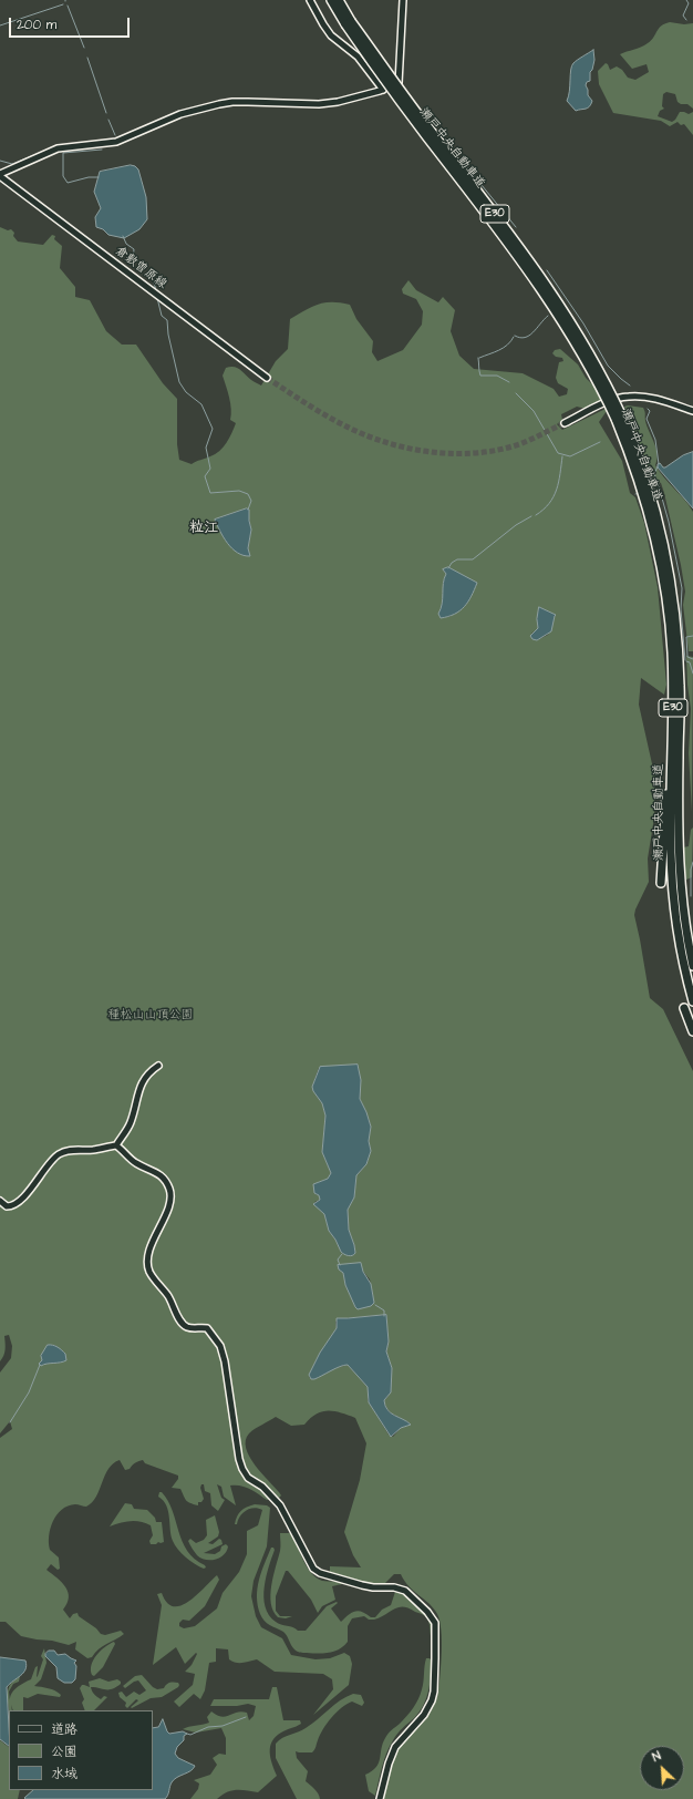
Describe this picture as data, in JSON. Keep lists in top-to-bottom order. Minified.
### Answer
{"streets":{"highway":["瀬戸中央自動車道","E30"],"street":["倉敷曽原線"]},"districts":["粒江"],"parks":["種松山山頂公園"],"legend":["道路","公園","水域"],"scale_bar":"200 m","north":"top left"}
